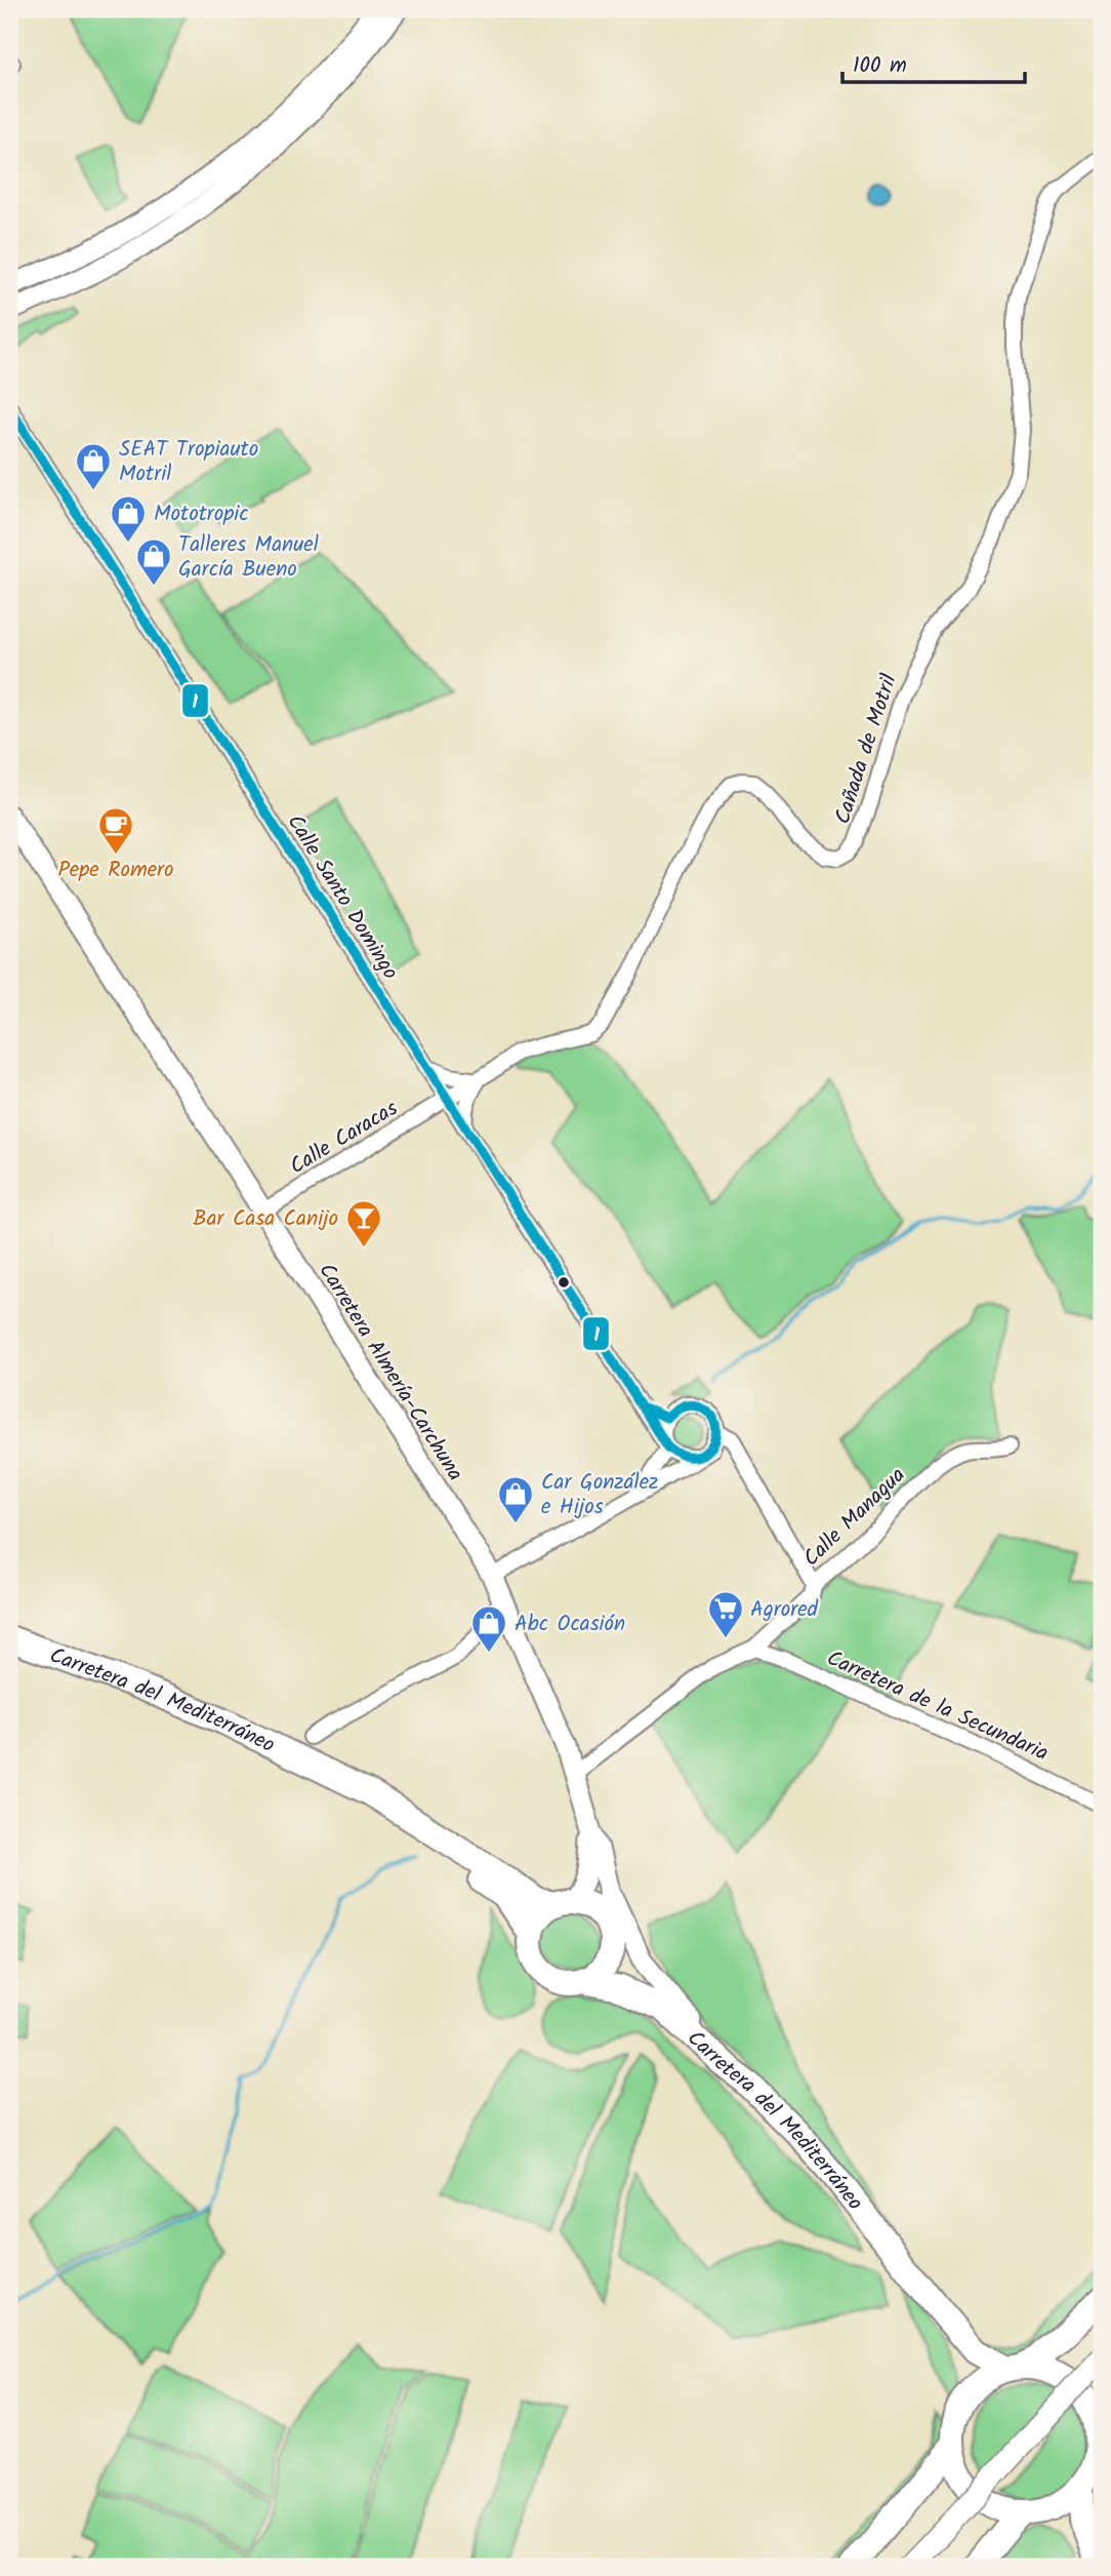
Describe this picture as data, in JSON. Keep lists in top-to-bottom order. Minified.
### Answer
{"streets":{"highway":["Carretera del Mediterráneo"],"main road":["Carretera Almería-Carchuna"],"street":["Cañada de Motril","Calle Santo Domingo","Calle Caracas","Calle Managua","Carretera de la Secundaria"]},"crossings":[["Cañada de Motril","Calle Santo Domingo"],["Cañada de Motril","Calle Caracas"],["Calle Santo Domingo","Calle Caracas"],["Calle Santo Domingo","Calle Managua"],["Calle Caracas","Carretera Almería-Carchuna"]],"places":{"shop":["SEAT Tropiauto Motril","Mototropic","Talleres Manuel García Bueno","Car González e Hijos","Abc Ocasión"],"cafe":["Pepe Romero"],"bar":["Bar Casa Canijo"],"supermarket":["Agrored"]},"lines":["transit line 1"],"scale_bar":"100 m"}
